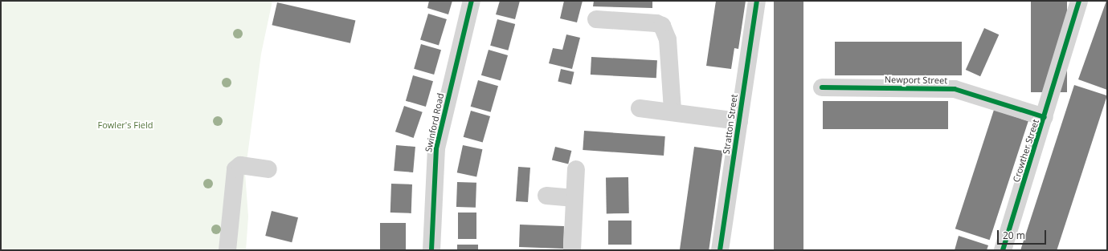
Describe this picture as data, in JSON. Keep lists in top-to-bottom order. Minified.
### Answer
{"streets":{"street":["Newport Street","Swinford Road","Stratton Street","Crowther Street"]},"crossings":[["Newport Street","Crowther Street"]],"parks":["Fowler's Field"],"scale_bar":"20 m"}
